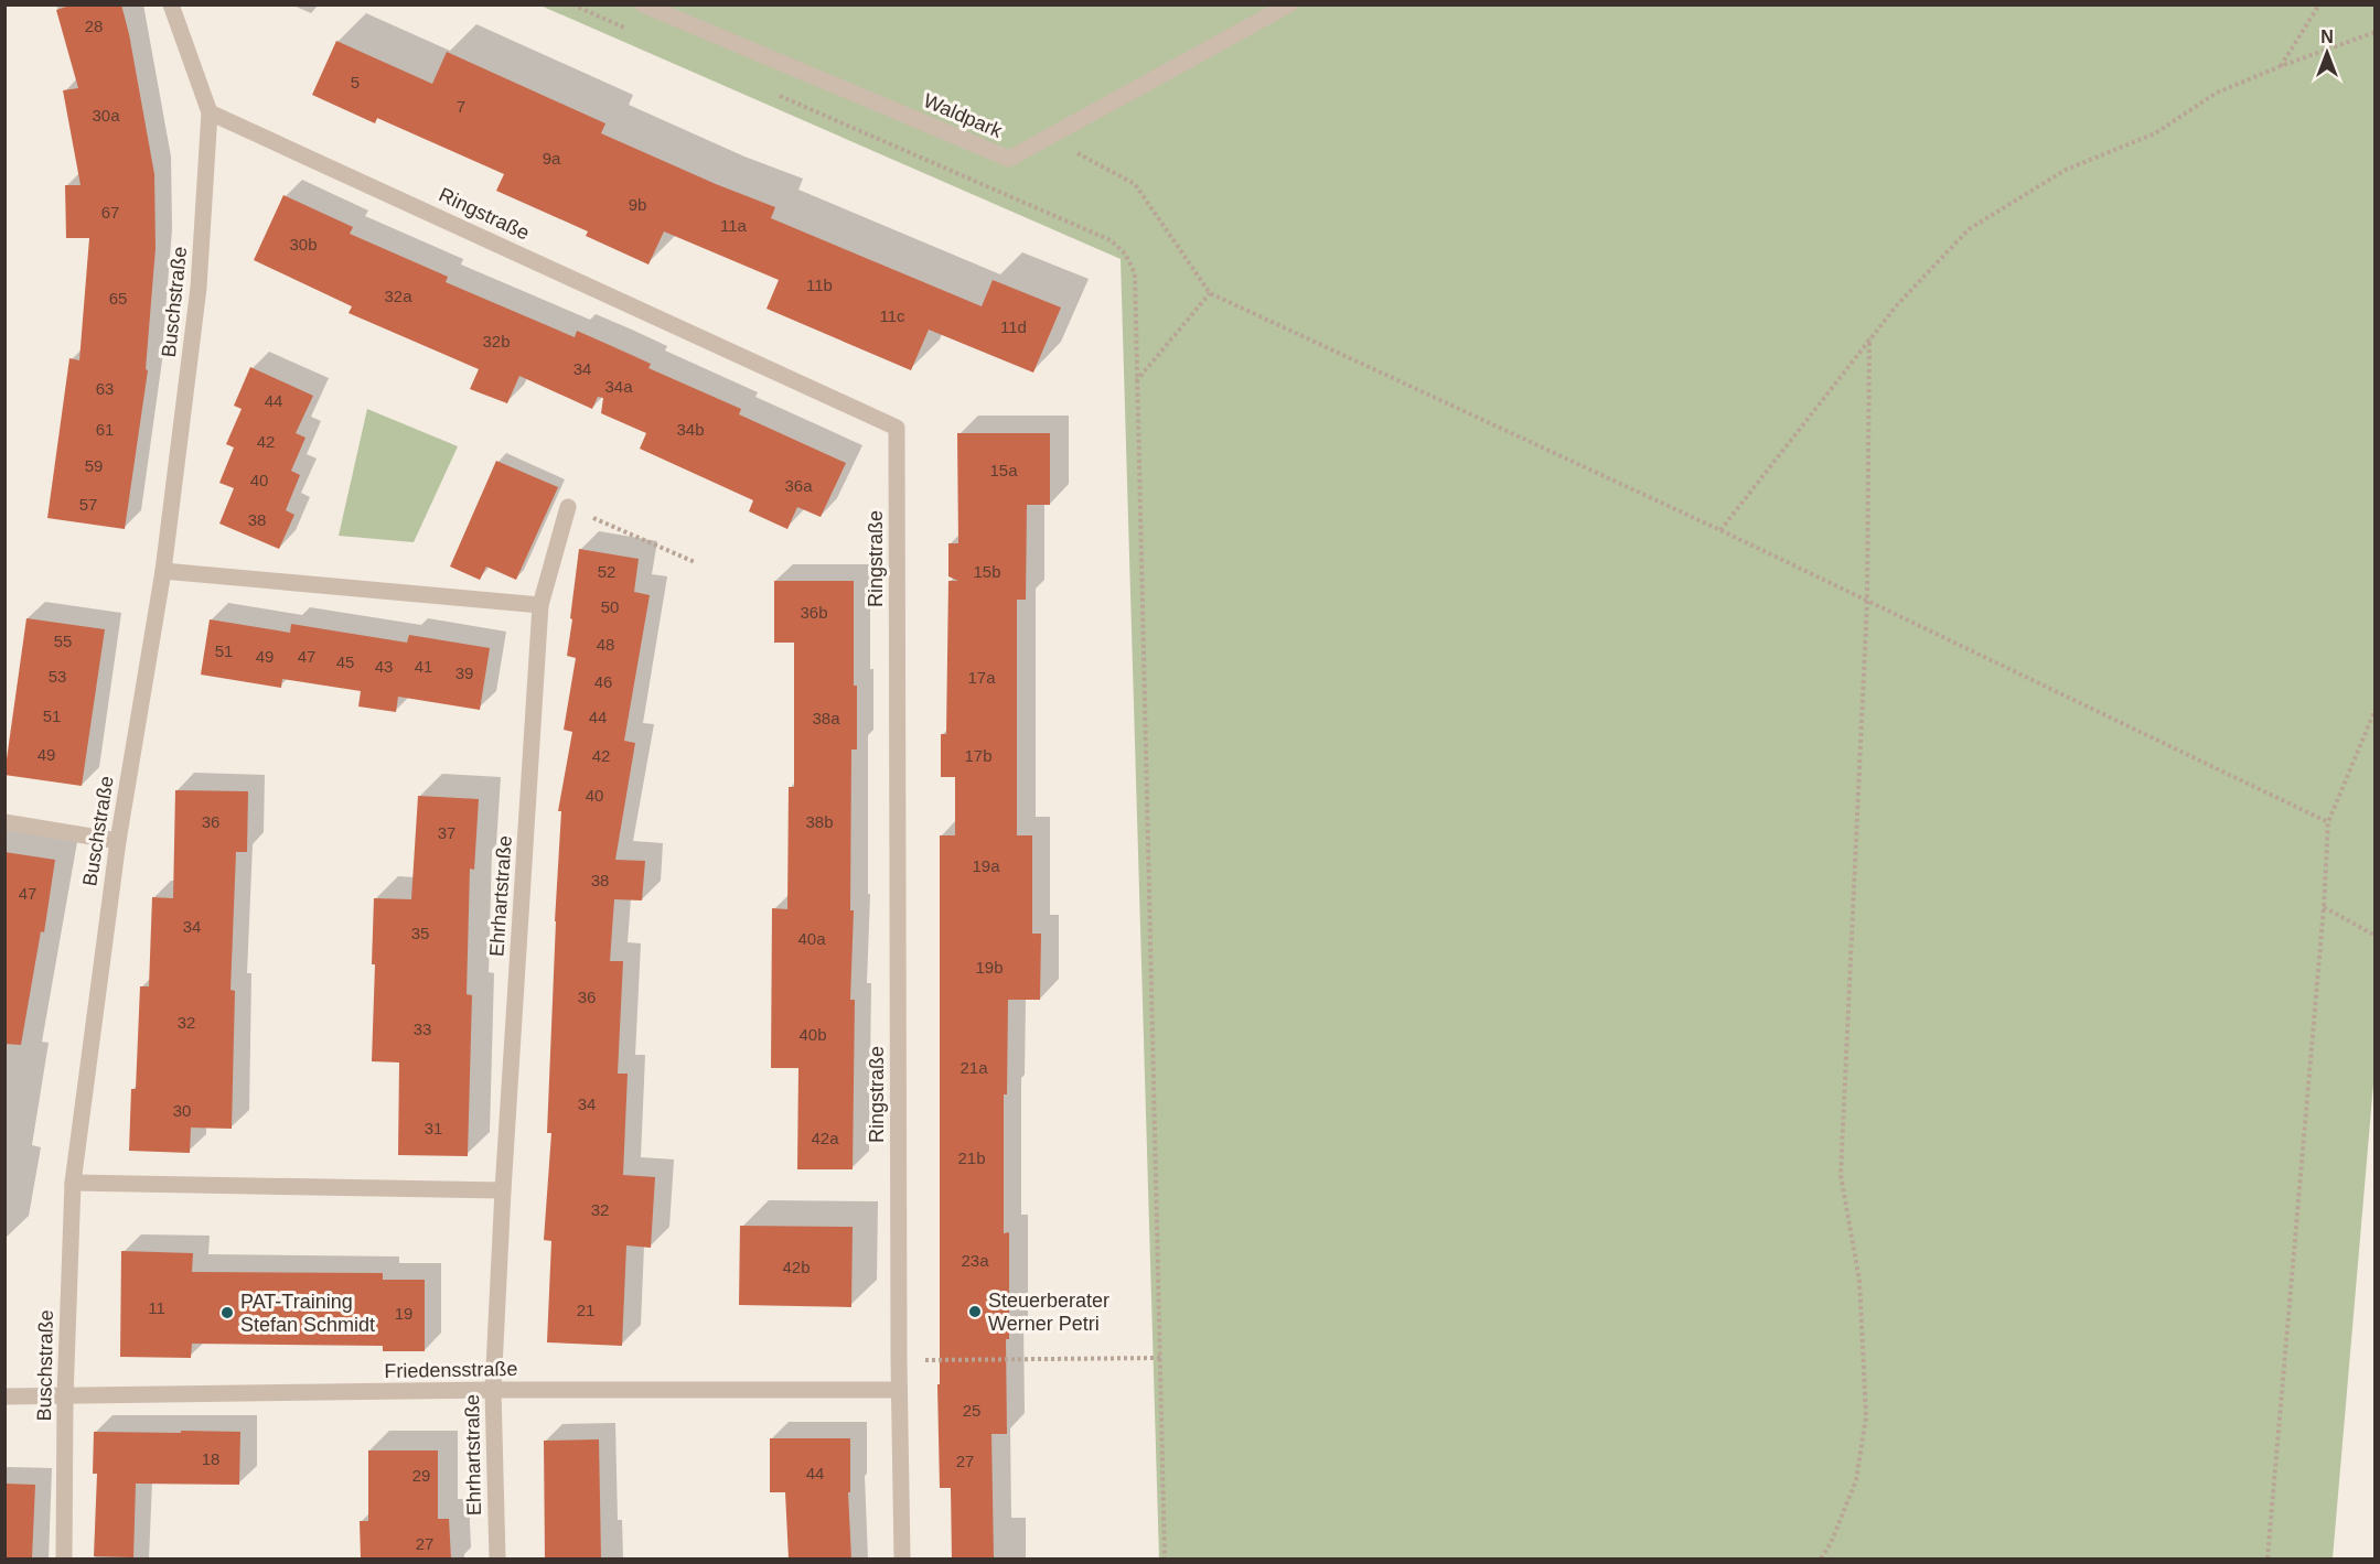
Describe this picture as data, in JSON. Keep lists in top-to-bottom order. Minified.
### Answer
{"streets":{"street":["Waldpark","Ringstraße","Buschstraße","Ehrhartstraße","Friedensstraße"]},"crossings":[["Ringstraße","Buschstraße"],["Ringstraße","Friedensstraße"],["Buschstraße","Friedensstraße"],["Ehrhartstraße","Friedensstraße"]],"places":["Steuerberater Werner Petri","PAT-Training Stefan Schmidt"],"house_numbers":["28","5","7","30a","9a","9b","67","11a","30b","11b","32a","65","11c","11d","32b","34","34a","63","44","61","34b","42","59","15a","40","36a","57","38","52","15b","50","36b","55","48","51","49","47","45","43","41","39","53","17a","46","51","44","38a","49","42","17b","40","36","38b","37","19a","38","47","34","35","40a","19b","36","32","33","40b","21a","34","30","31","42a","21b","32","23a","42b","11","21","19","25","18","27","44","29","27"],"north":"top"}
